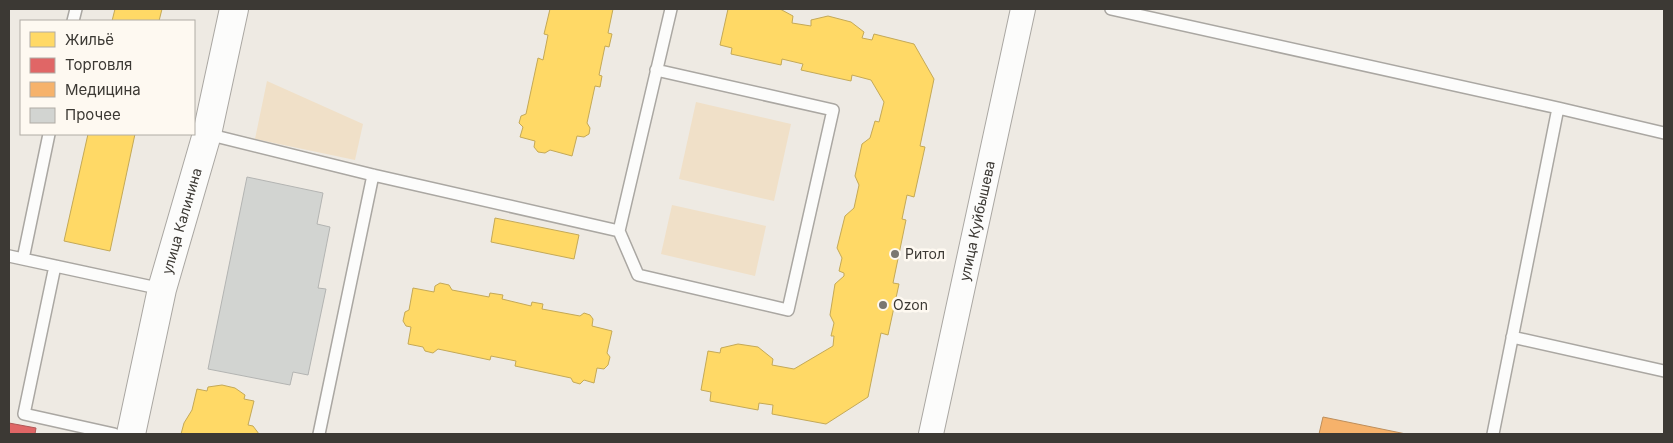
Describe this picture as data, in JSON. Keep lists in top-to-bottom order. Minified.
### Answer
{"streets":{"street":["улица Калинина","улица Куйбышева"]},"places":["Ритол","Ozon"],"legend":["Жильё","Торговля","Медицина","Прочее"]}
